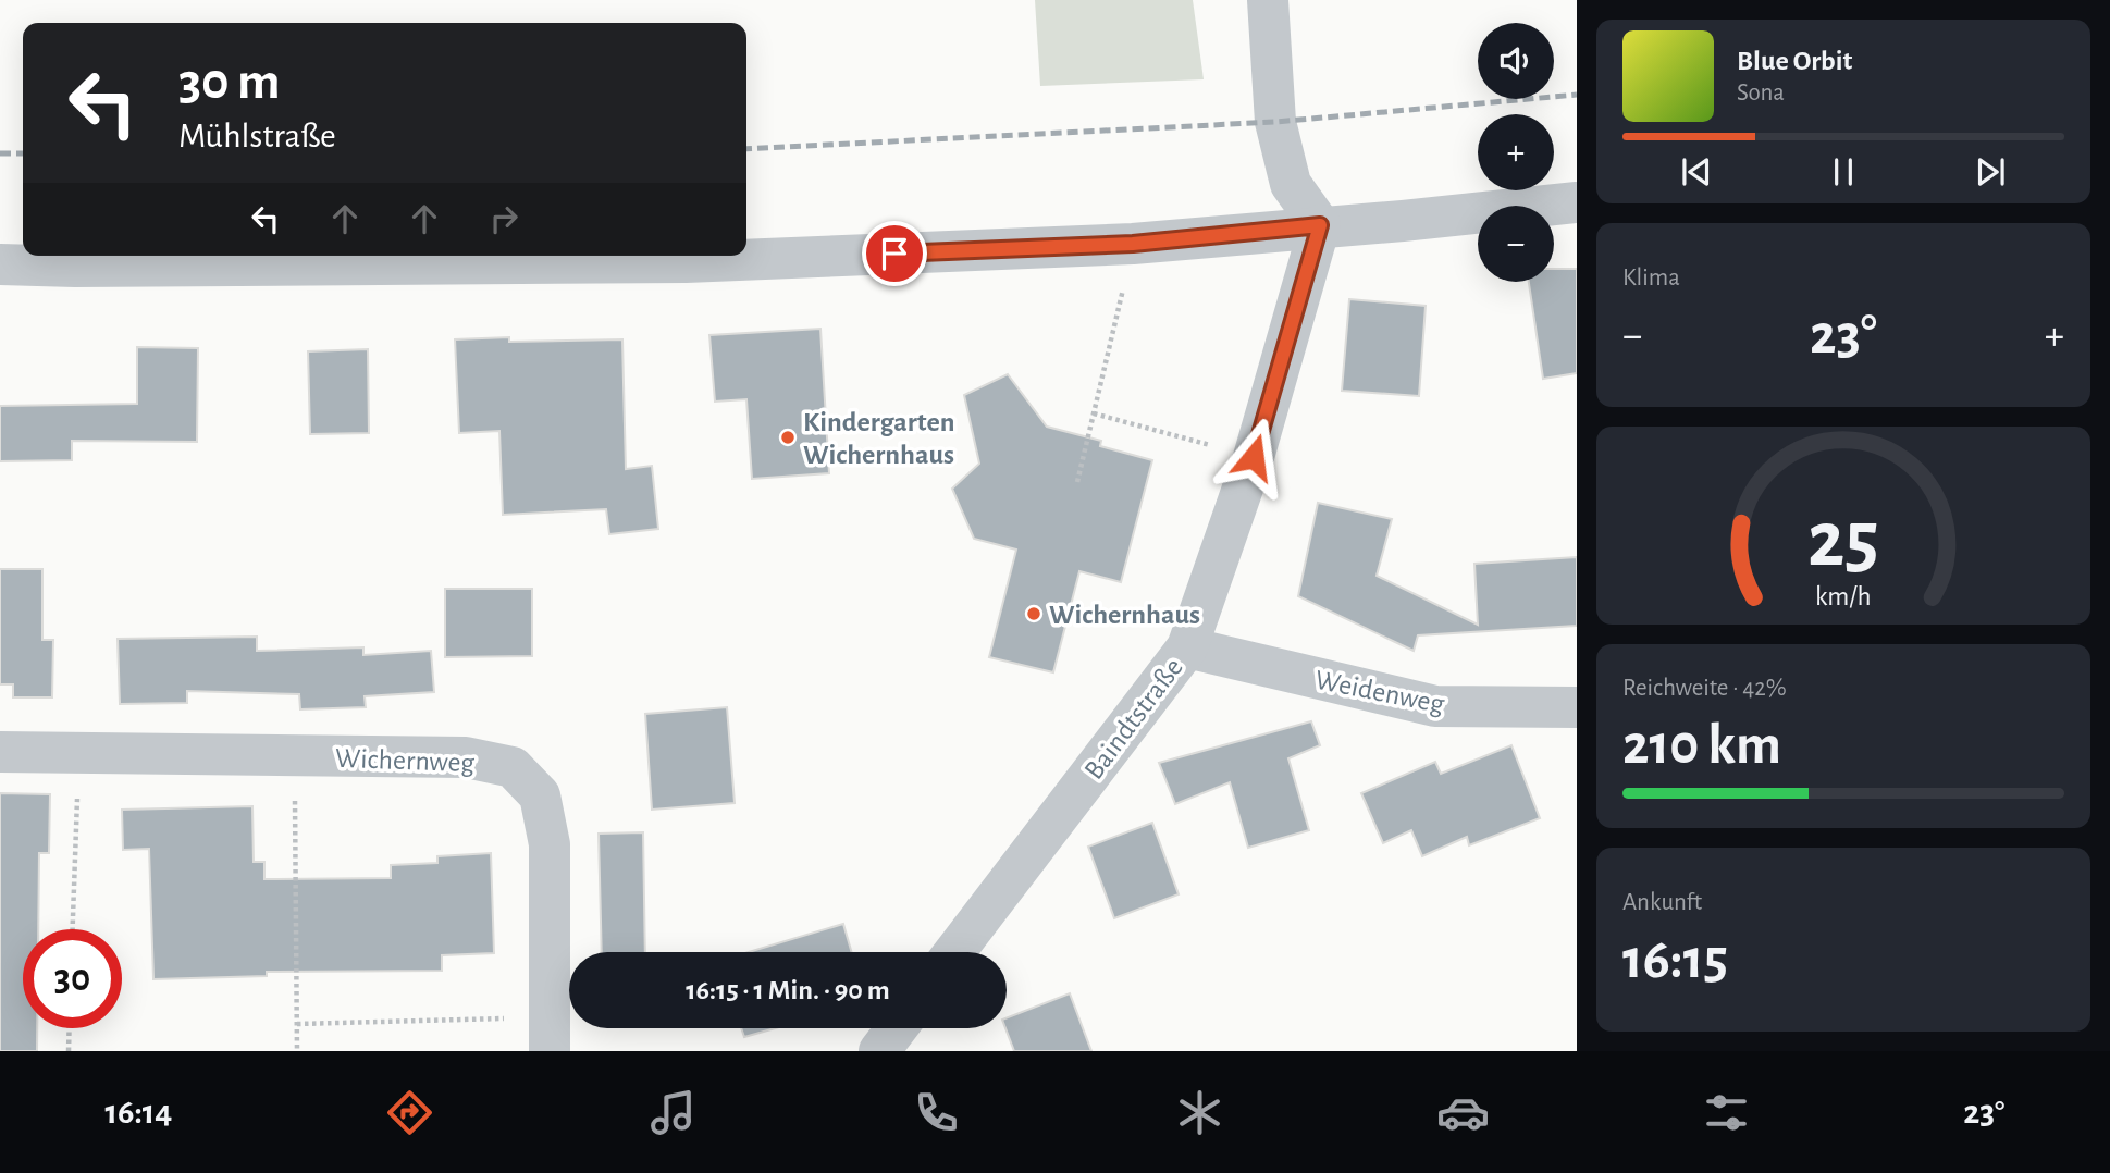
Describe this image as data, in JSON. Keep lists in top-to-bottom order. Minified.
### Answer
{"streets":{"street":["Weidenweg","Baindtstraße","Wichernweg"]},"crossings":[["Weidenweg","Baindtstraße"]],"places":["Kindergarten Wichernhaus","Wichernhaus"],"page":{"map_buttons":["+","−"],"turn":["30 m","Mühlstraße"],"song":["Blue Orbit","Sona"],"tile":["Klima",["Reichweite · 42%","210 km"],["Ankunft","16:15"]],"heat":["−","23°","+"],"limit":"30","trip":"16:15 · 1 Min. · 90 m","tabs":["16:14","23°"],"gauge":["25","km/h"]}}
